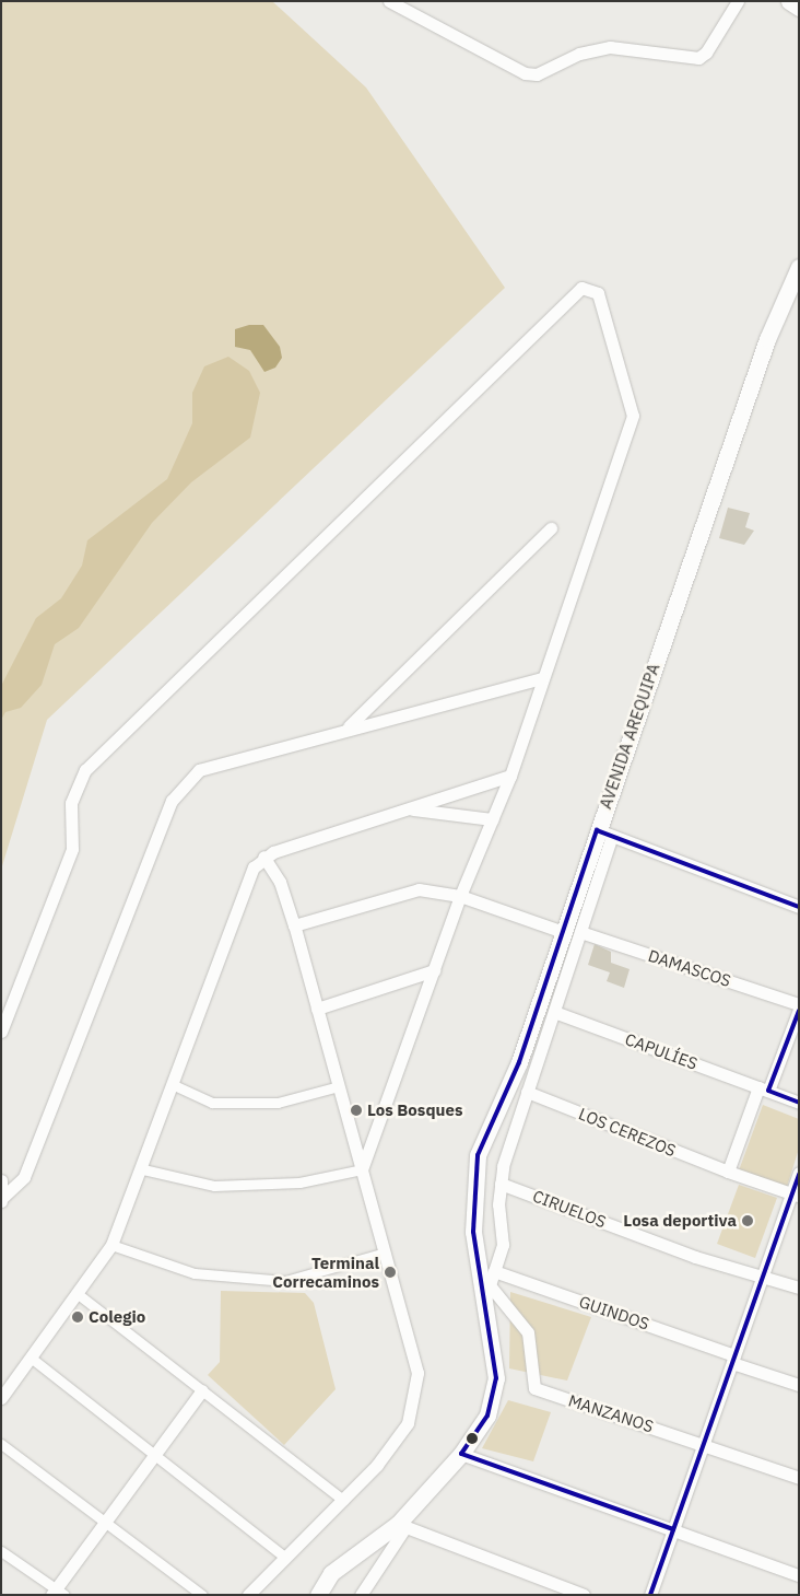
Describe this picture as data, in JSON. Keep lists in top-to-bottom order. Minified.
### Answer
{"streets":{"street":["AVENIDA AREQUIPA","DAMASCOS","CAPULÍES","LOS CEREZOS","CIRUELOS","GUINDOS","MANZANOS"]},"crossings":[["AVENIDA AREQUIPA","MANZANOS"]],"places":["Los Bosques","Losa deportiva","Terminal Correcaminos","Colegio"]}
